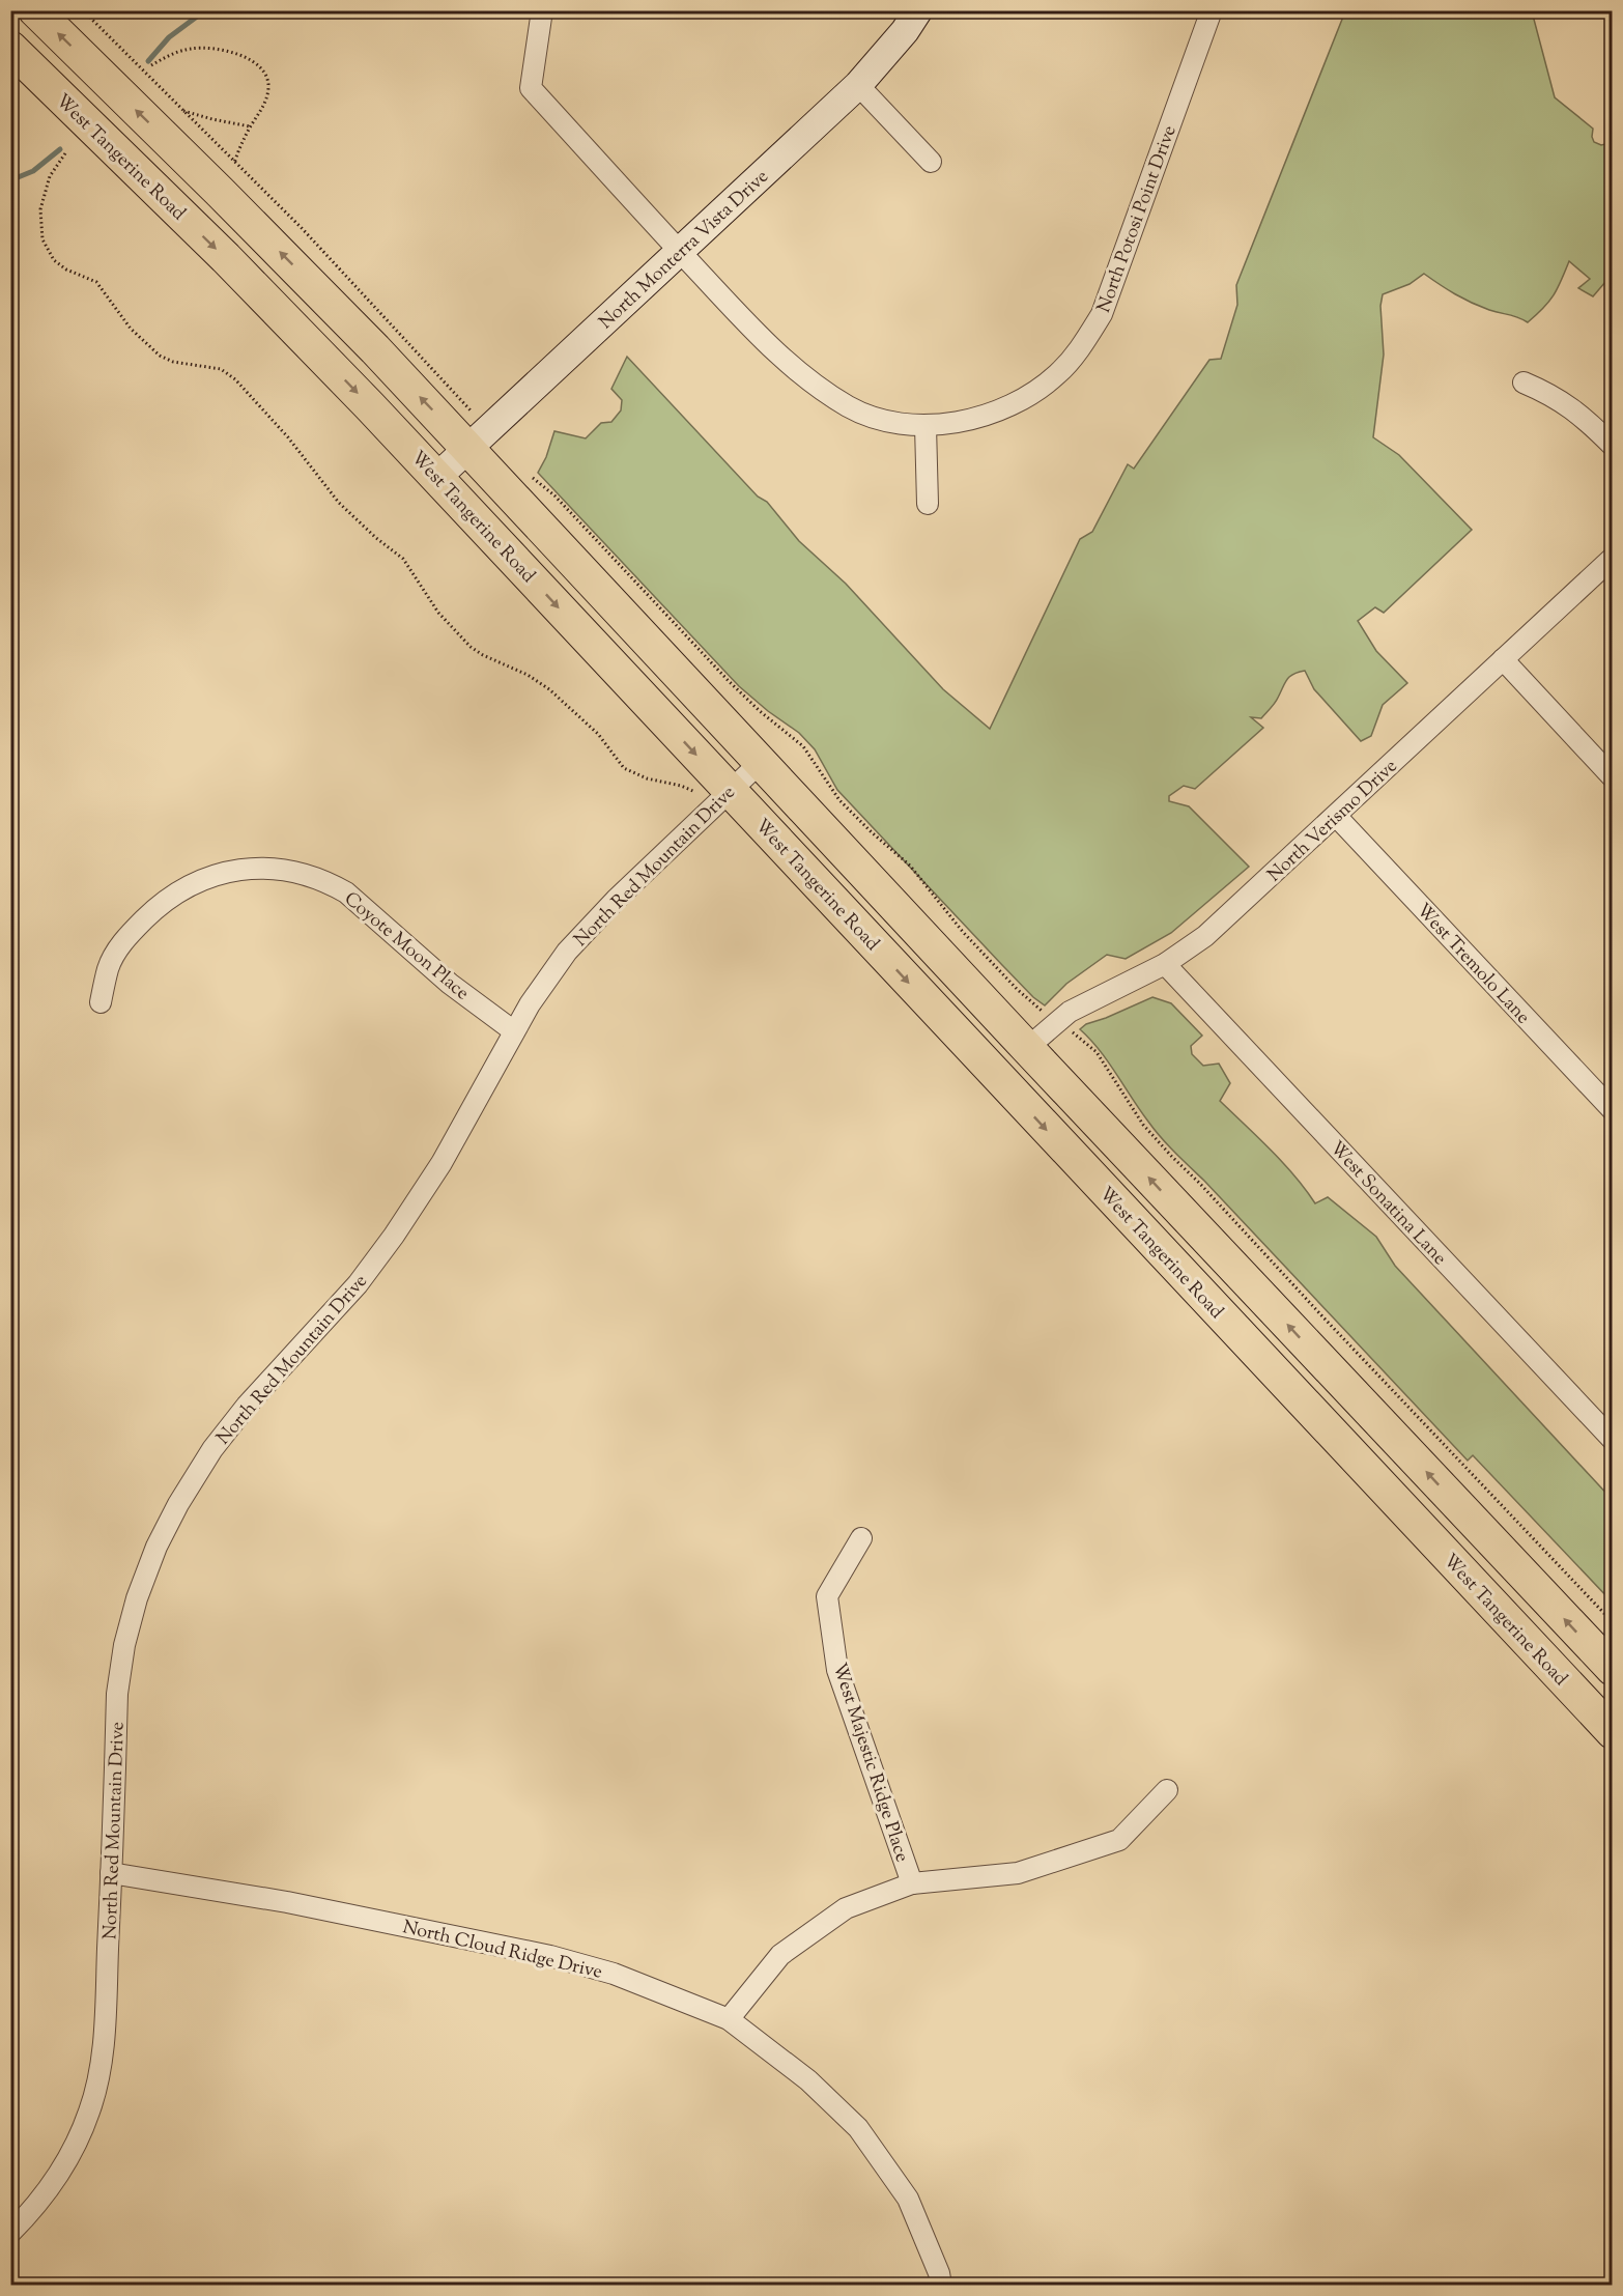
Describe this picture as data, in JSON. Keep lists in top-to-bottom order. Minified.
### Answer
{"streets":{"main road":["West Tangerine Road"],"street":["North Potosi Point Drive","North Monterra Vista Drive","North Verismo Drive","North Red Mountain Drive","Coyote Moon Place","West Tremolo Lane","West Sonatina Lane","West Majestic Ridge Place","North Cloud Ridge Drive"]},"crossings":[["West Tangerine Road","North Monterra Vista Drive"],["West Tangerine Road","North Red Mountain Drive"],["North Potosi Point Drive","North Monterra Vista Drive"],["North Verismo Drive","West Tremolo Lane"],["North Verismo Drive","West Sonatina Lane"],["North Red Mountain Drive","Coyote Moon Place"],["North Red Mountain Drive","North Cloud Ridge Drive"]]}
